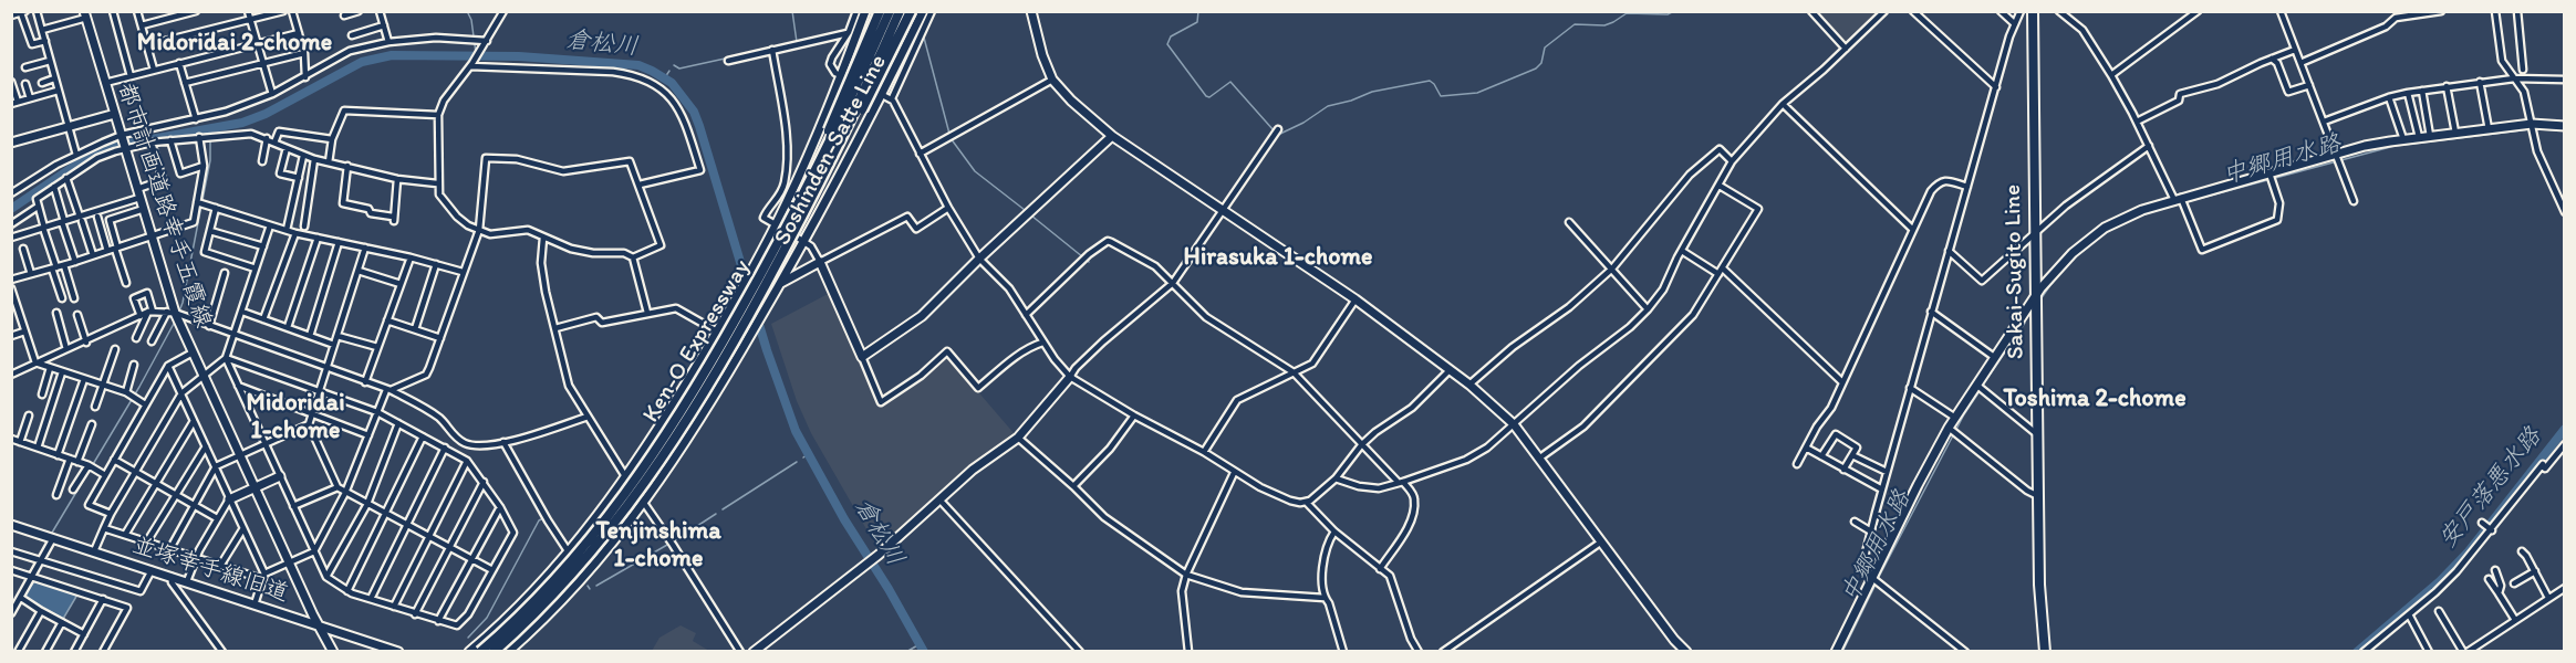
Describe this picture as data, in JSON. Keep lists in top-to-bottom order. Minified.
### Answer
{"streets":{"highway":["Ken-O Expressway"],"main road":["Sakai-Sugito Line"],"street":["Soshinden-Satte Line","都市計画道路幸手五霞線","並塚幸手線旧道"]},"crossings":[["都市計画道路幸手五霞線","並塚幸手線旧道"]],"districts":["Midoridai 2-chome","Hirasuka 1-chome","Toshima 2-chome","Midoridai 1-chome","Tenjinshima 1-chome"],"water":["倉松川","中郷用水路","安戸落悪水路"]}
